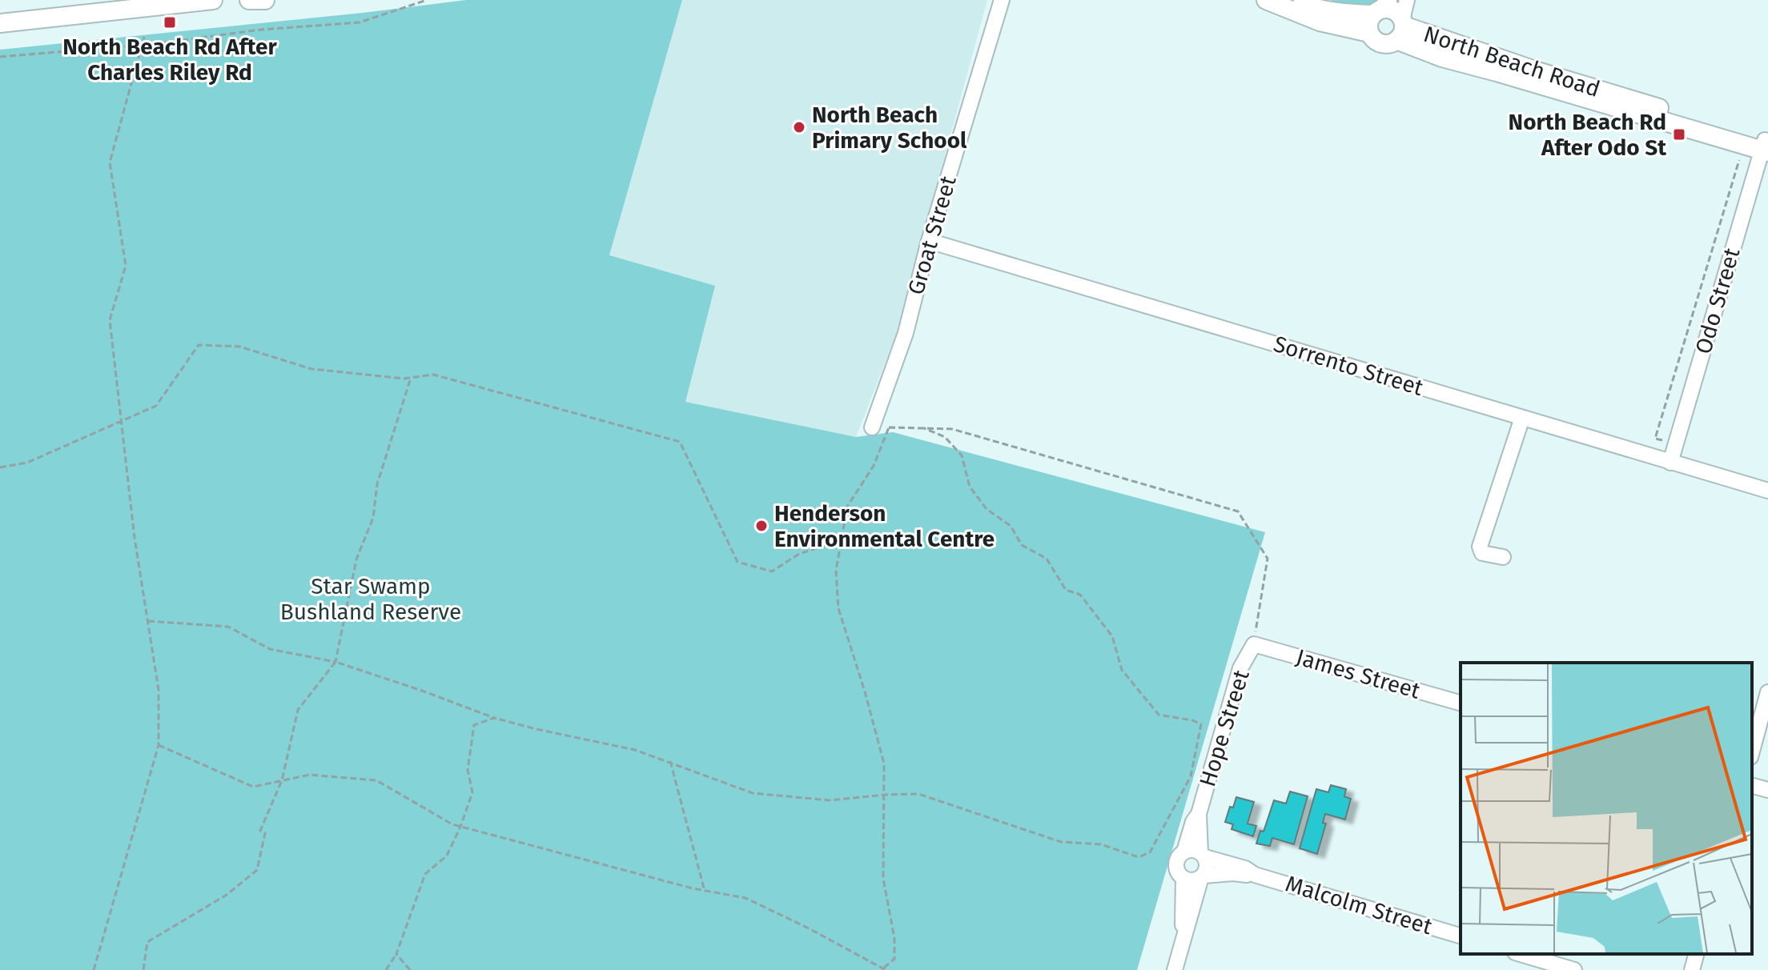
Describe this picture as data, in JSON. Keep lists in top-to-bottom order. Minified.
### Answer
{"streets":{"main road":["North Beach Road"],"street":["Groat Street","Odo Street","Sorrento Street","James Street","Hope Street","Malcolm Street"]},"crossings":[["North Beach Road","Odo Street"],["Groat Street","Sorrento Street"],["Odo Street","Sorrento Street"],["James Street","Hope Street"],["Hope Street","Malcolm Street"]],"parks":["Star Swamp Bushland Reserve"],"places":{"transit":["North Beach Rd After Charles Riley Rd","North Beach Rd After Odo St"],"other":["North Beach Primary School","Henderson Environmental Centre"]}}
